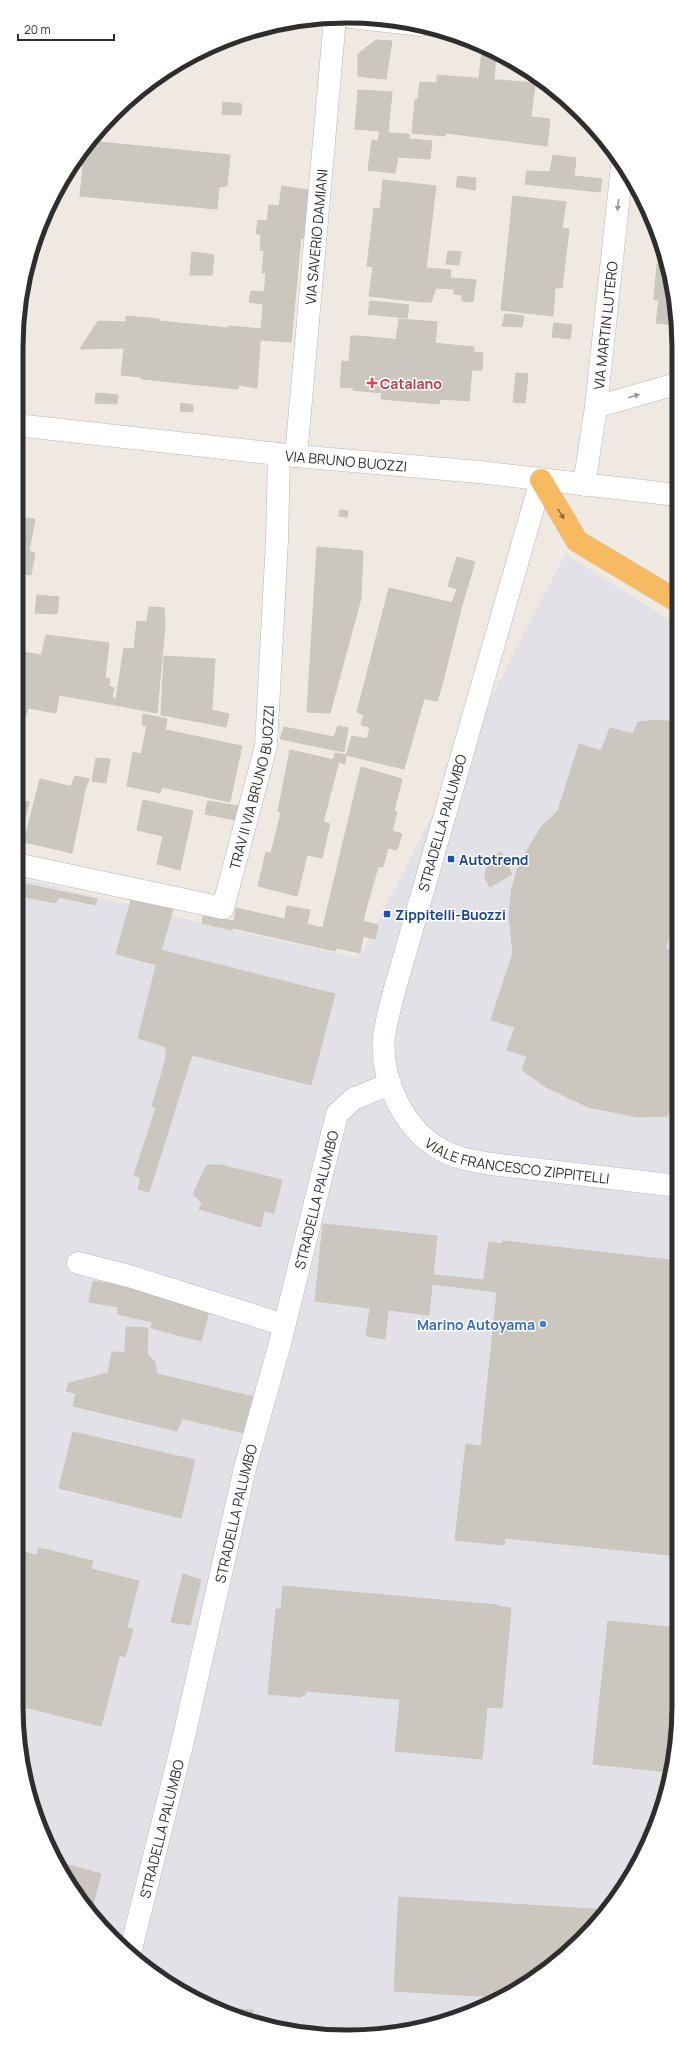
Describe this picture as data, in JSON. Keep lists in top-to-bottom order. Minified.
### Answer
{"streets":{"street":["VIA SAVERIO DAMIANI","VIA MARTIN LUTERO","VIA BRUNO BUOZZI","TRAV II VIA BRUNO BUOZZI","STRADELLA PALUMBO","VIALE FRANCESCO ZIPPITELLI"]},"crossings":[["VIA SAVERIO DAMIANI","VIA BRUNO BUOZZI"],["VIA SAVERIO DAMIANI","TRAV II VIA BRUNO BUOZZI"],["VIA MARTIN LUTERO","VIA BRUNO BUOZZI"],["VIA BRUNO BUOZZI","TRAV II VIA BRUNO BUOZZI"],["VIA BRUNO BUOZZI","STRADELLA PALUMBO"],["STRADELLA PALUMBO","VIALE FRANCESCO ZIPPITELLI"]],"one_way":["VIA MARTIN LUTERO"],"places":{"health":["Catalano"],"transit":["Autotrend","Zippitelli-Buozzi"],"other":["Marino Autoyama"]},"scale_bar":"20 m"}
